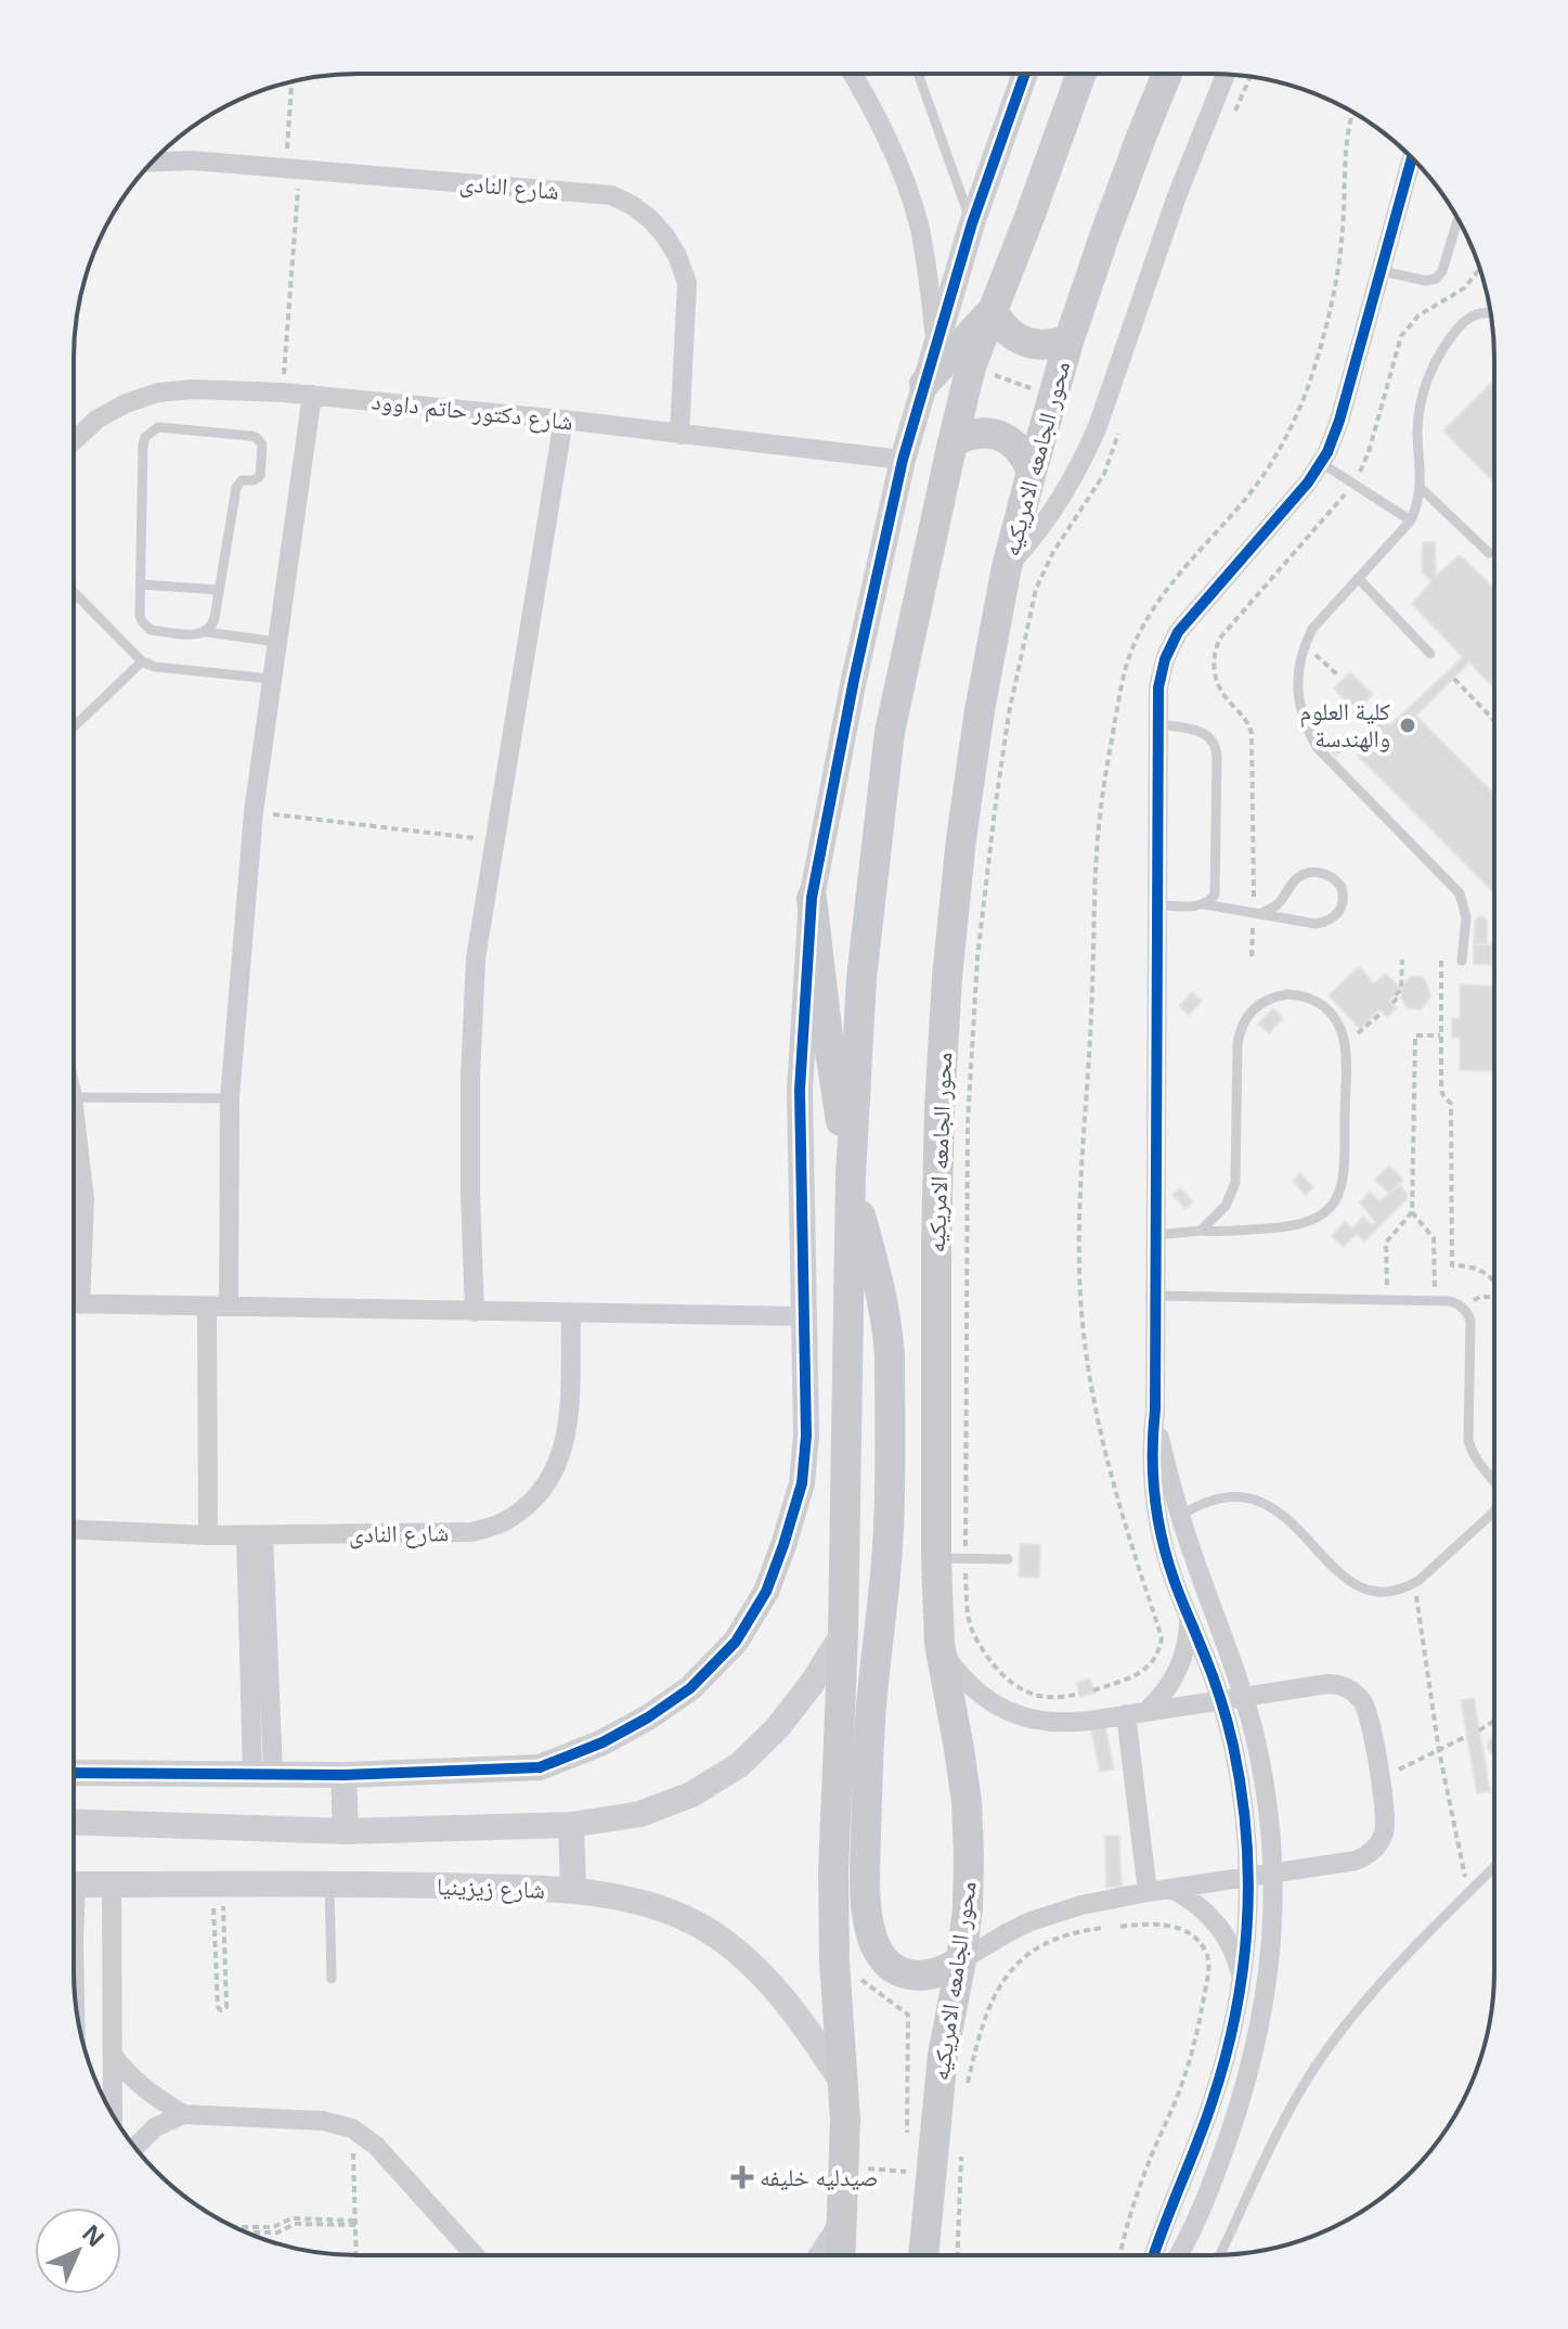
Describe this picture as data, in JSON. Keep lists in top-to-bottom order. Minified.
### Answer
{"streets":{"main road":["محور الجامعه الامريكيه"],"street":["شارع النادى","شارع دكتور حاتم داوود","شارع زيزينيا"]},"crossings":[["شارع النادى","شارع دكتور حاتم داوود"]],"places":{"other":["كلية العلوم والهندسة"],"health":["صيدليه خليفه"]},"north":"top right"}
